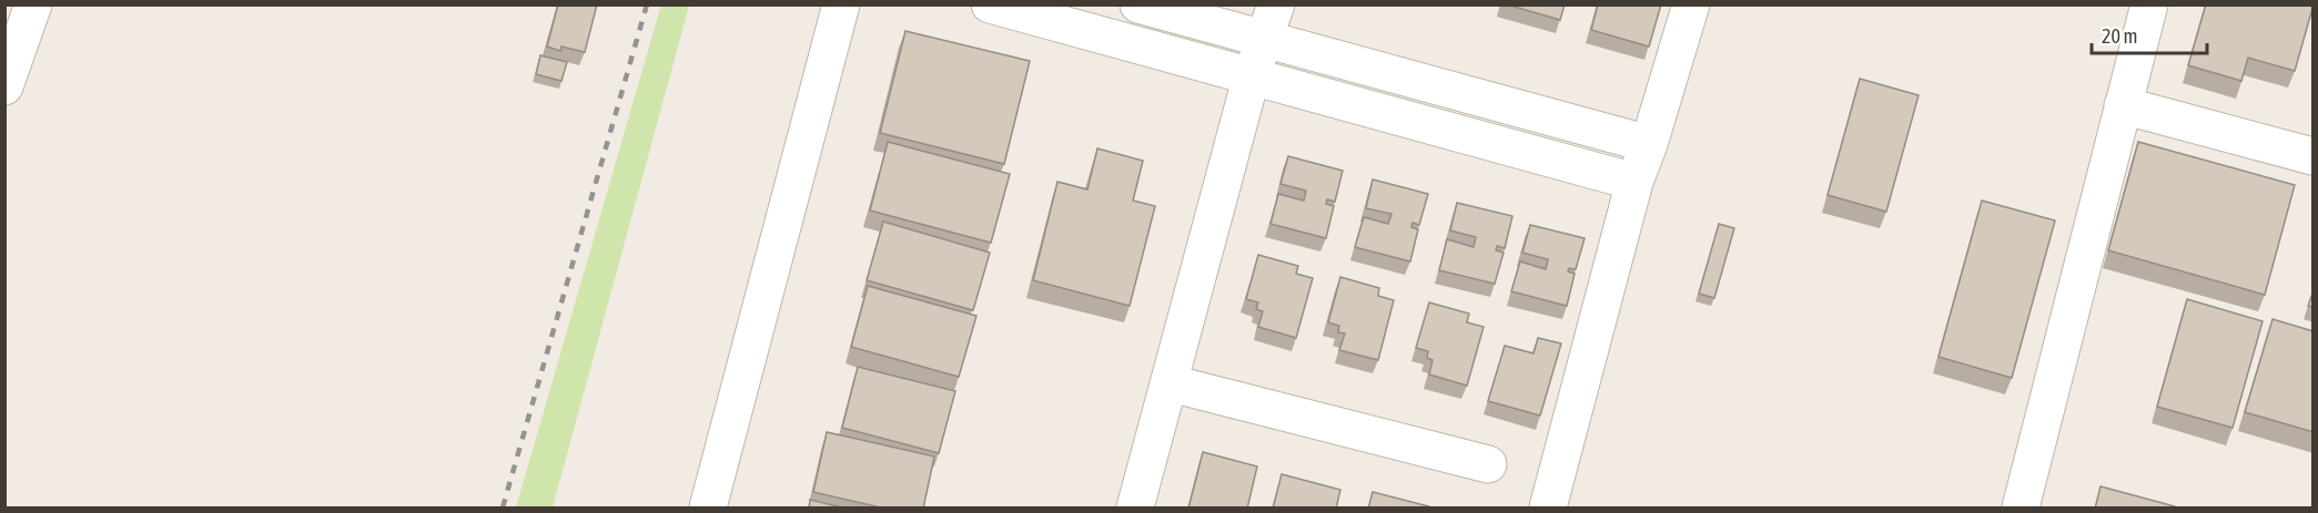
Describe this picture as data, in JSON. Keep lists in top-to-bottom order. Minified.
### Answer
{"scale_bar":"20 m"}
